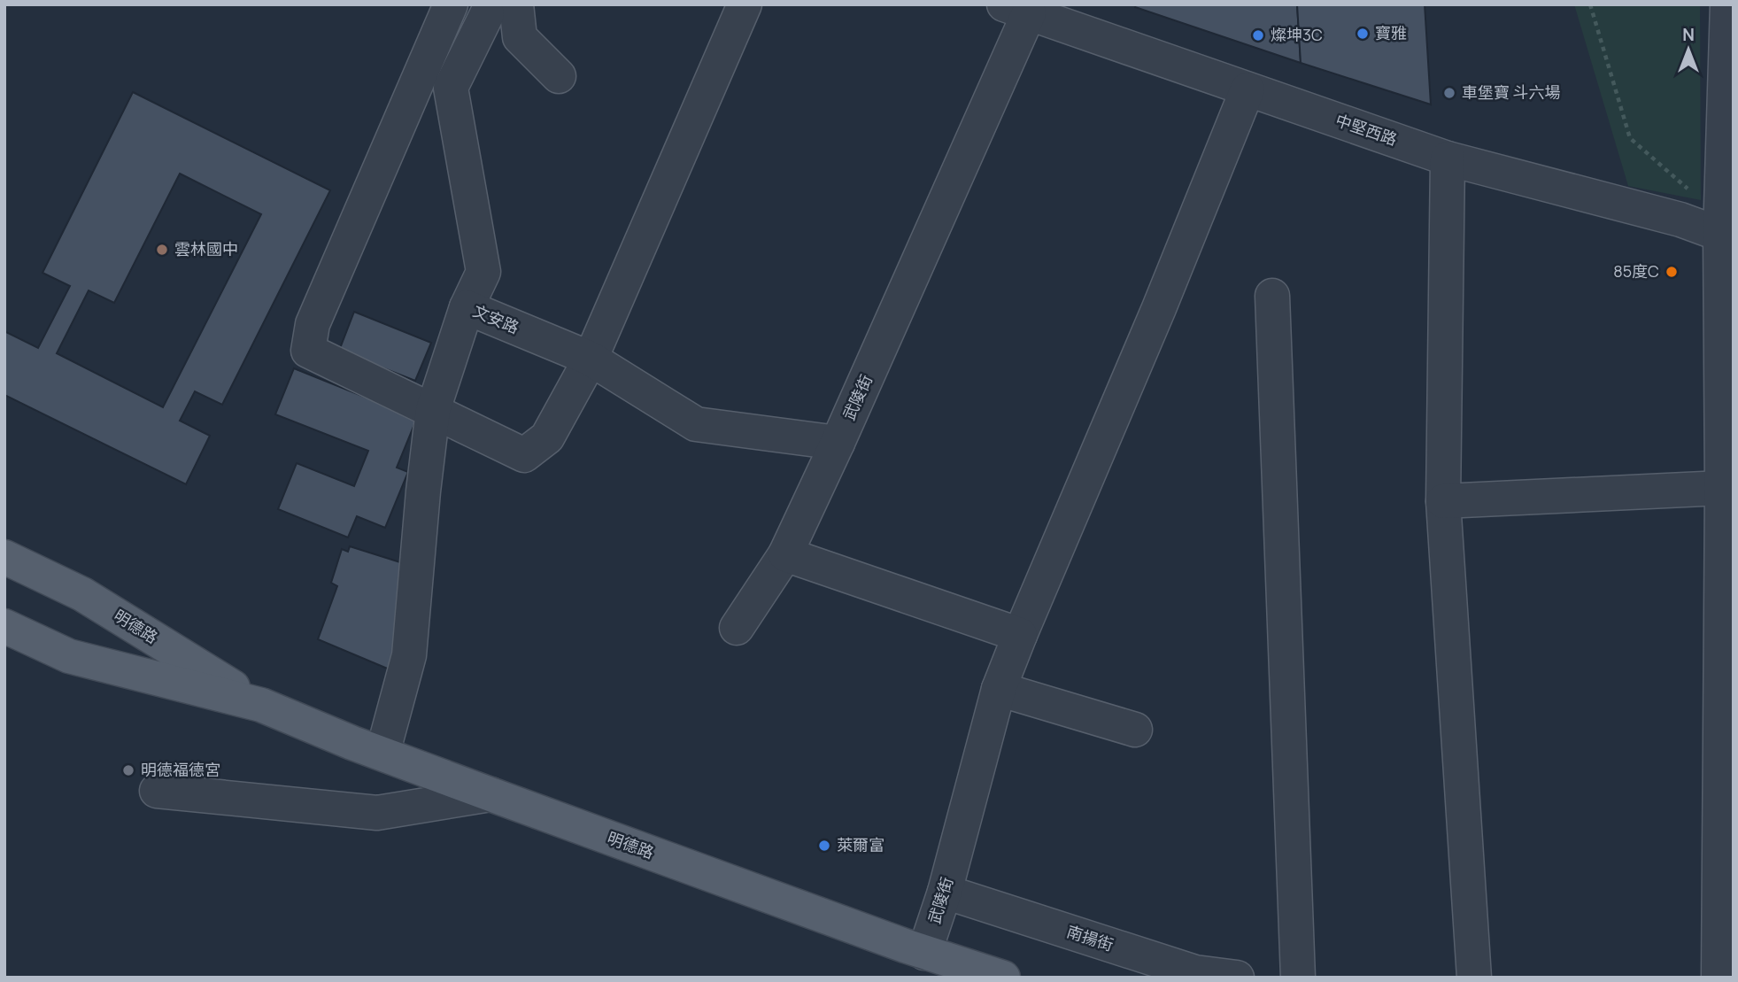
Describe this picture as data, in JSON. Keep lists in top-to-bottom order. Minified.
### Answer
{"streets":{"main road":["明德路"],"street":["中堅西路","文安路","武陵街","南揚街"]},"crossings":[["中堅西路","武陵街"],["文安路","武陵街"],["文安路","明德路"],["武陵街","明德路"],["武陵街","南揚街"]],"places":["寶雅","燦坤3C","車堡寶 斗六場","雲林國中","85度C","明德福德宮","萊爾富"],"north":"top"}
